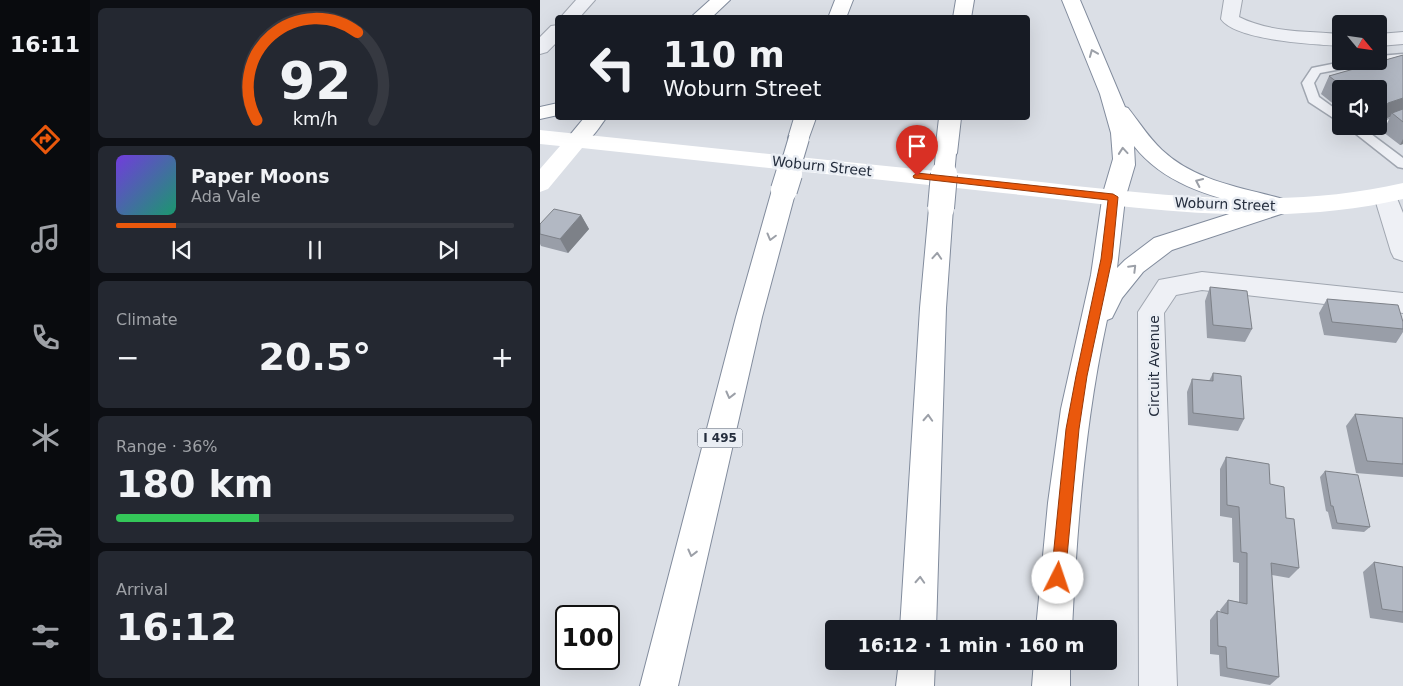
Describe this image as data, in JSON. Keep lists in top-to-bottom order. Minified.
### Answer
{"streets":{"main road":["Woburn Street","I 495"],"street":["Circuit Avenue"]},"north":"bottom right","page":{"tabs":"16:11","turn":["110 m","Woburn Street"],"song":["Paper Moons","Ada Vale"],"tile":["Climate",["Range · 36%","180 km"],["Arrival","16:12"]],"heat":["−","20.5°","+"],"limit":"100","trip":"16:12 · 1 min · 160 m","gauge":["92","km/h"]}}
